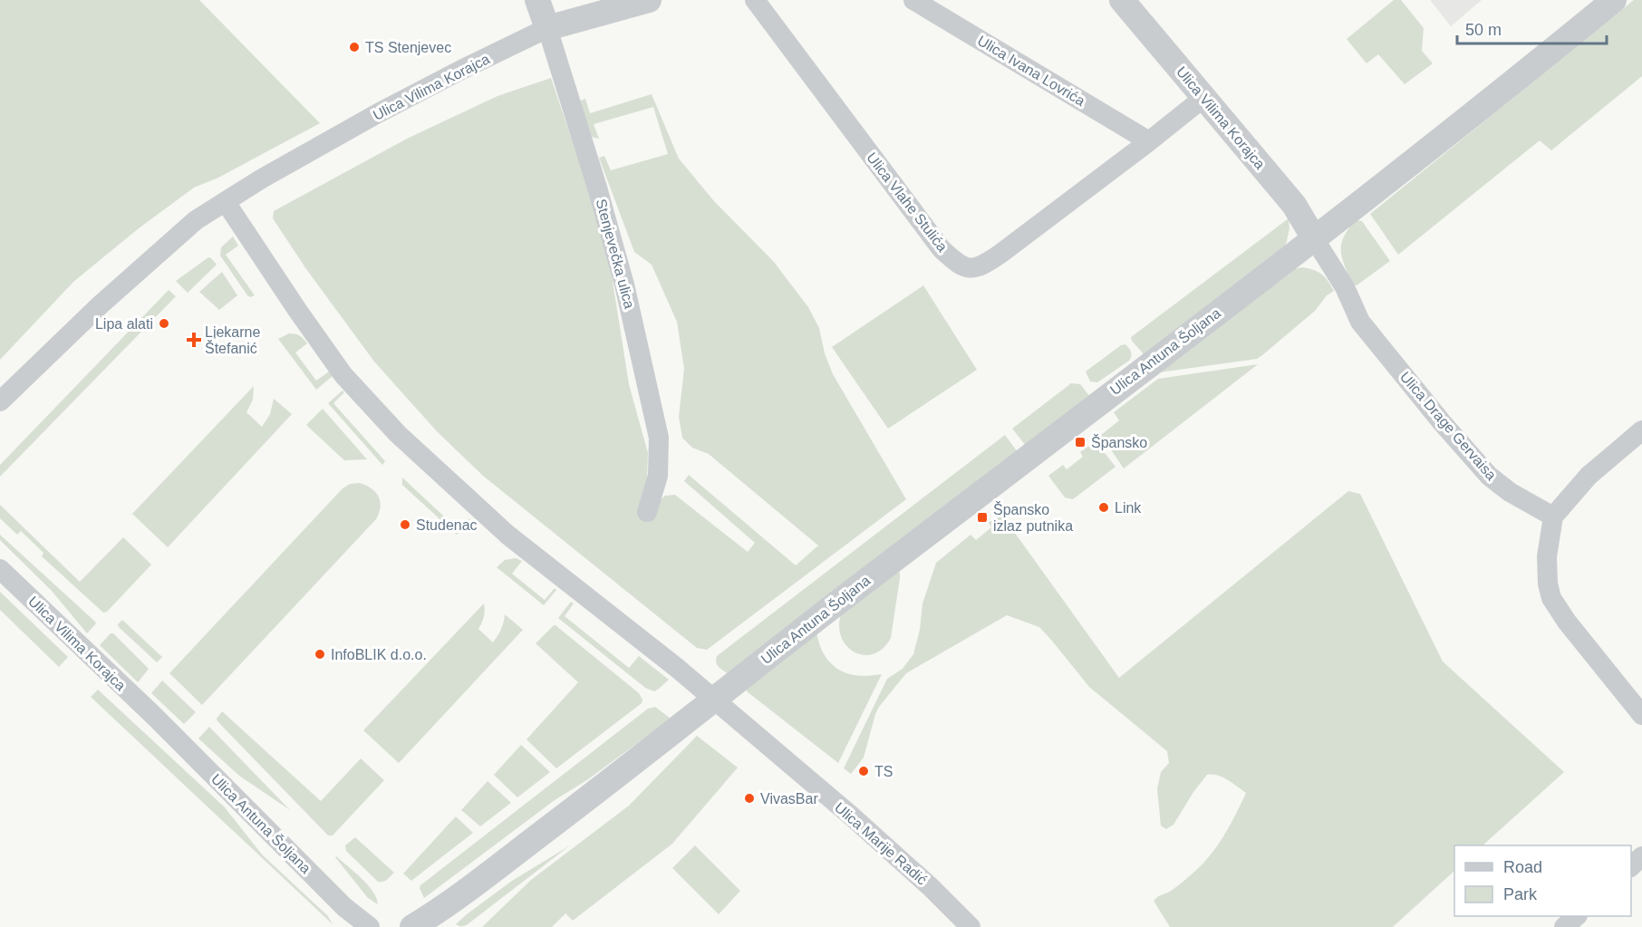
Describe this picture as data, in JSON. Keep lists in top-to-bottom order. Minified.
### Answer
{"streets":{"street":["Ulica Ivana Lovrića","Ulica Vilima Korajca","Ulica Vlahe Stulića","Stenjevečka ulica","Ulica Antuna Šoljana","Ulica Drage Gervaisa","Ulica Marije Radić"]},"crossings":[["Ulica Ivana Lovrića","Ulica Vlahe Stulića"],["Ulica Vilima Korajca","Ulica Vlahe Stulića"],["Ulica Vilima Korajca","Stenjevečka ulica"],["Ulica Vilima Korajca","Ulica Antuna Šoljana"],["Ulica Vilima Korajca","Ulica Drage Gervaisa"],["Ulica Antuna Šoljana","Ulica Drage Gervaisa"],["Ulica Antuna Šoljana","Ulica Marije Radić"]],"places":{"other":["TS Stenjevec","Lipa alati","Link","Studenac","InfoBLIK d.o.o.","TS","VivasBar"],"health":["Ljekarne Štefanić"],"transit":["Špansko","Špansko izlaz putnika"]},"legend":["Road","Park"],"scale_bar":"50 m"}
